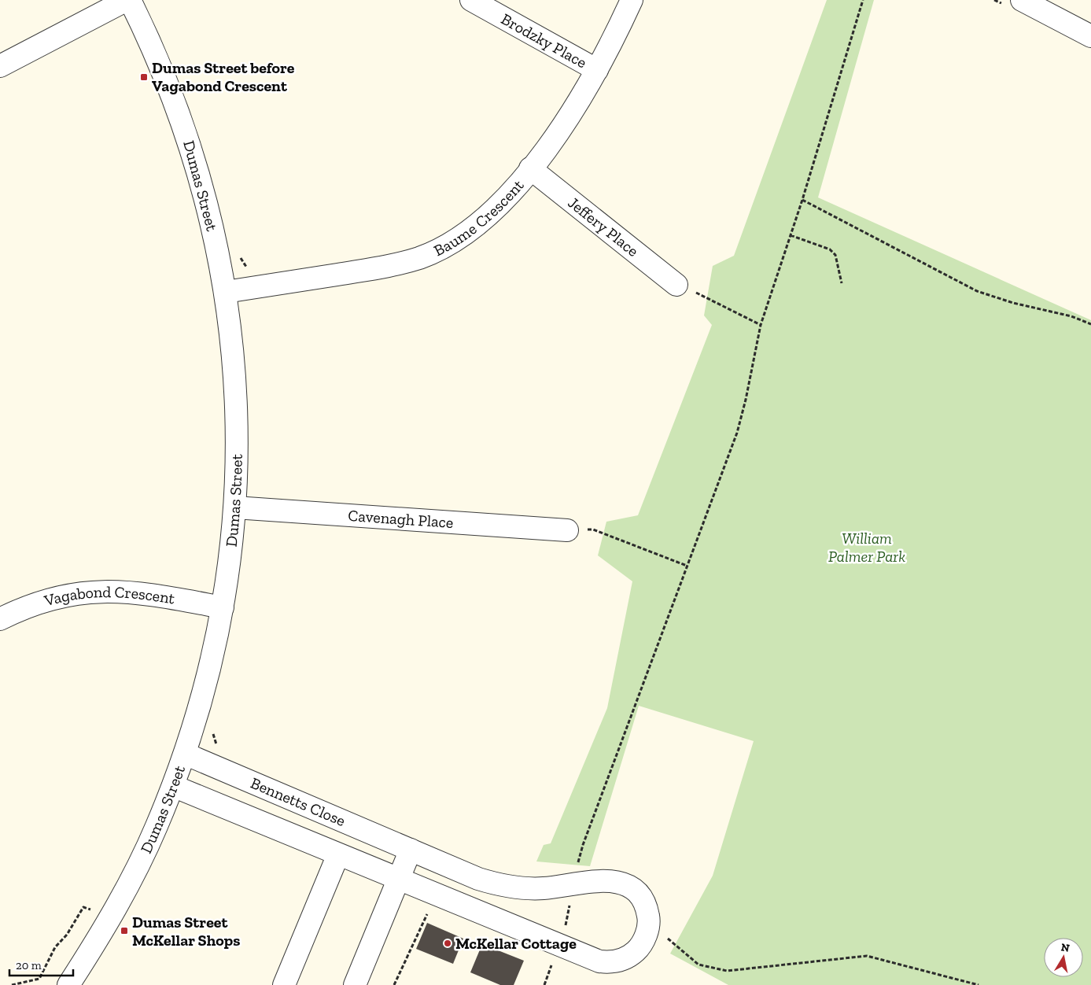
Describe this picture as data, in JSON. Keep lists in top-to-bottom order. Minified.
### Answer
{"streets":{"street":["Brodzky Place","Dumas Street","Baume Crescent","Jeffery Place","Cavenagh Place","Vagabond Crescent","Bennetts Close"]},"crossings":[["Brodzky Place","Baume Crescent"],["Dumas Street","Baume Crescent"],["Dumas Street","Cavenagh Place"],["Dumas Street","Vagabond Crescent"],["Dumas Street","Bennetts Close"],["Baume Crescent","Jeffery Place"]],"parks":["William Palmer Park"],"places":{"transit":["Dumas Street before Vagabond Crescent","Dumas Street McKellar Shops"],"other":["McKellar Cottage"]},"scale_bar":"20 m","north":"top"}
